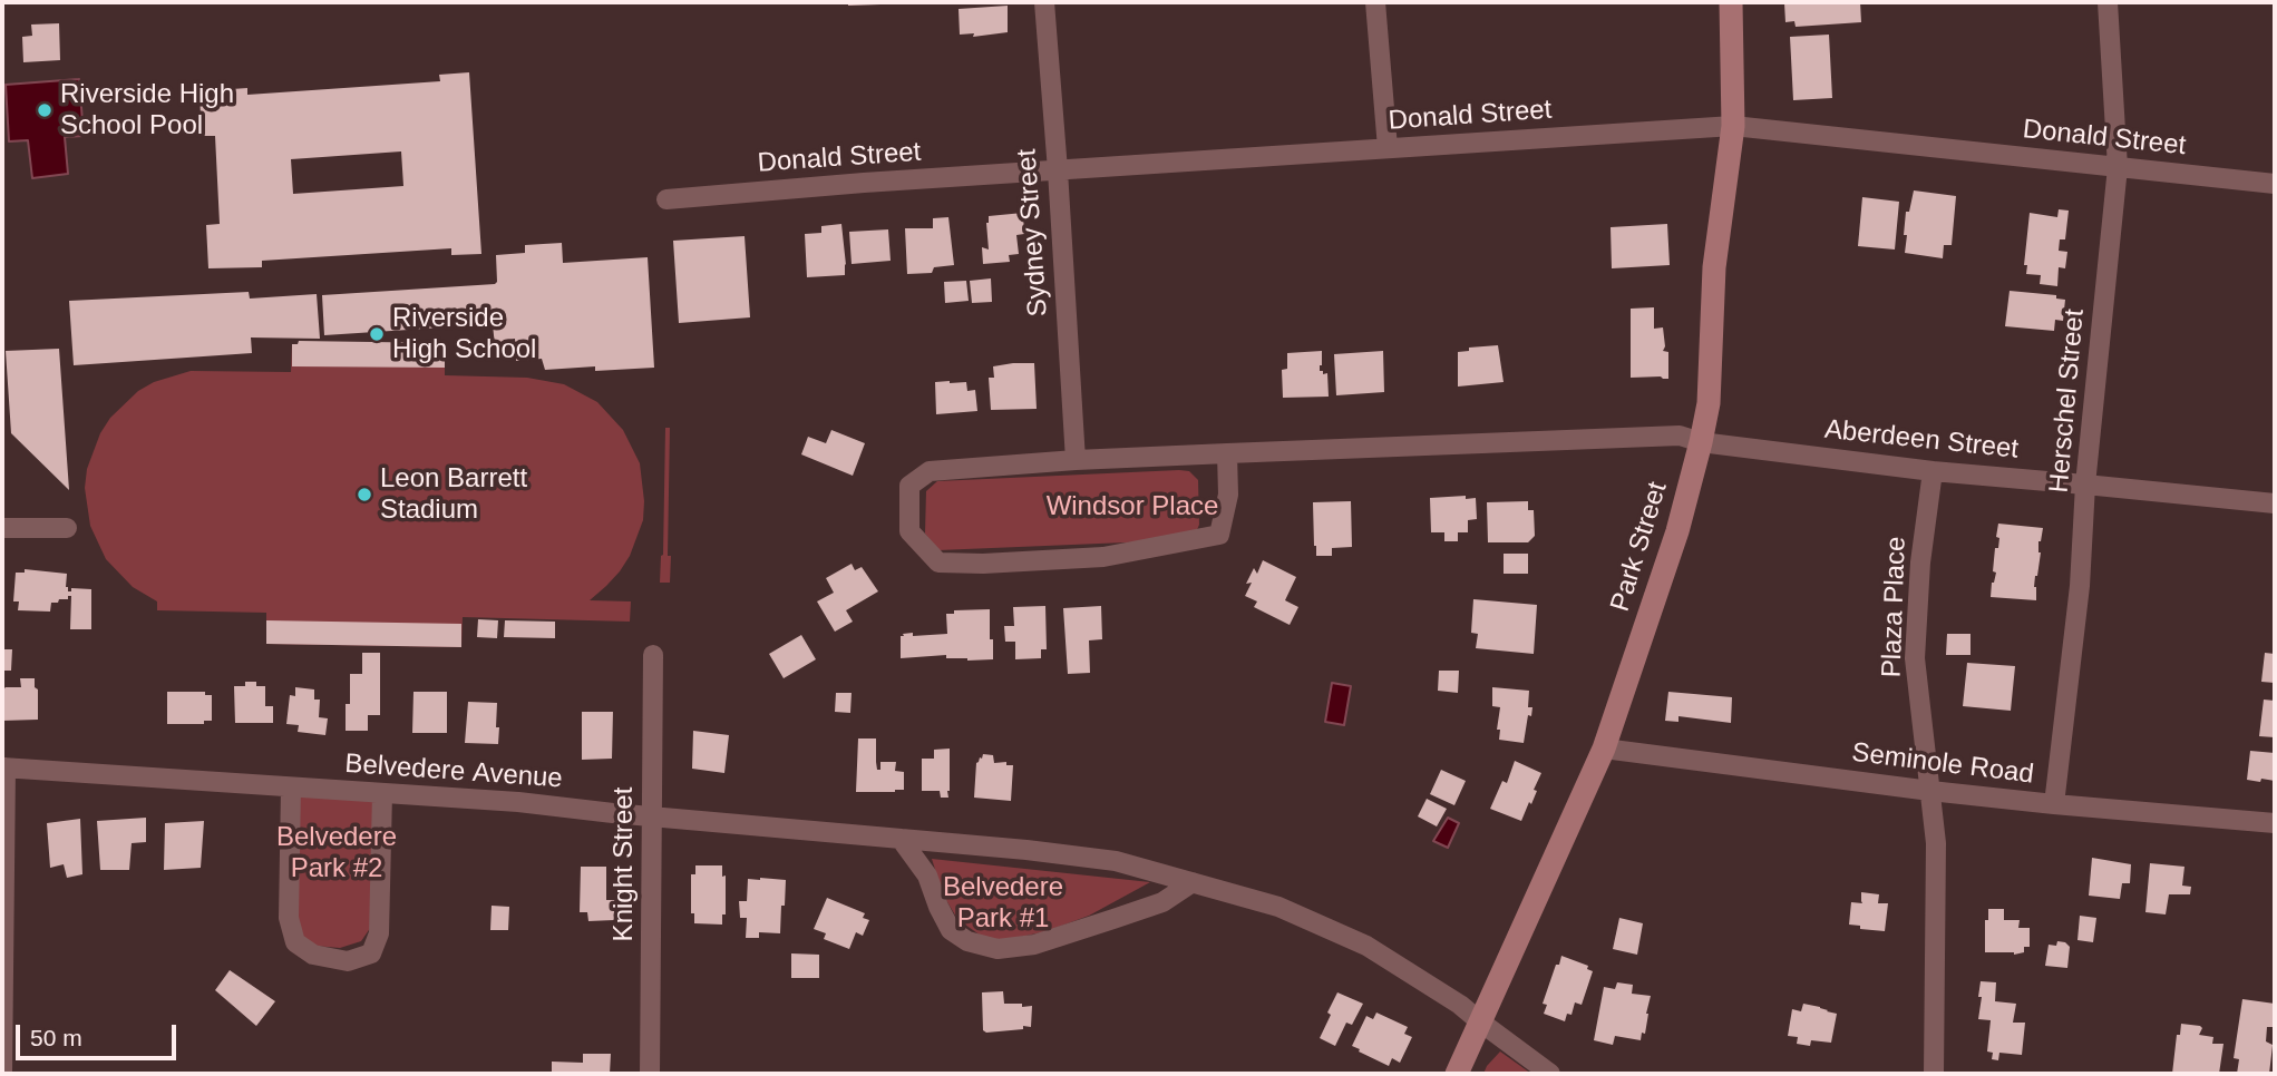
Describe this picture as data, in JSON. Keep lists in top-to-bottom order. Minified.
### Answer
{"streets":{"street":["Donald Street","Sydney Street","Herschel Street","Aberdeen Street","Park Street","Plaza Place","Seminole Road","Belvedere Avenue","Knight Street"]},"crossings":[["Donald Street","Sydney Street"],["Donald Street","Herschel Street"],["Donald Street","Park Street"],["Herschel Street","Aberdeen Street"],["Herschel Street","Seminole Road"],["Aberdeen Street","Park Street"],["Aberdeen Street","Plaza Place"],["Park Street","Seminole Road"],["Park Street","Belvedere Avenue"],["Plaza Place","Seminole Road"],["Belvedere Avenue","Knight Street"]],"parks":["Windsor Place","Belvedere Park #2","Belvedere Park #1"],"places":["Riverside High School Pool","Riverside High School","Leon Barrett Stadium"],"scale_bar":"50 m"}
